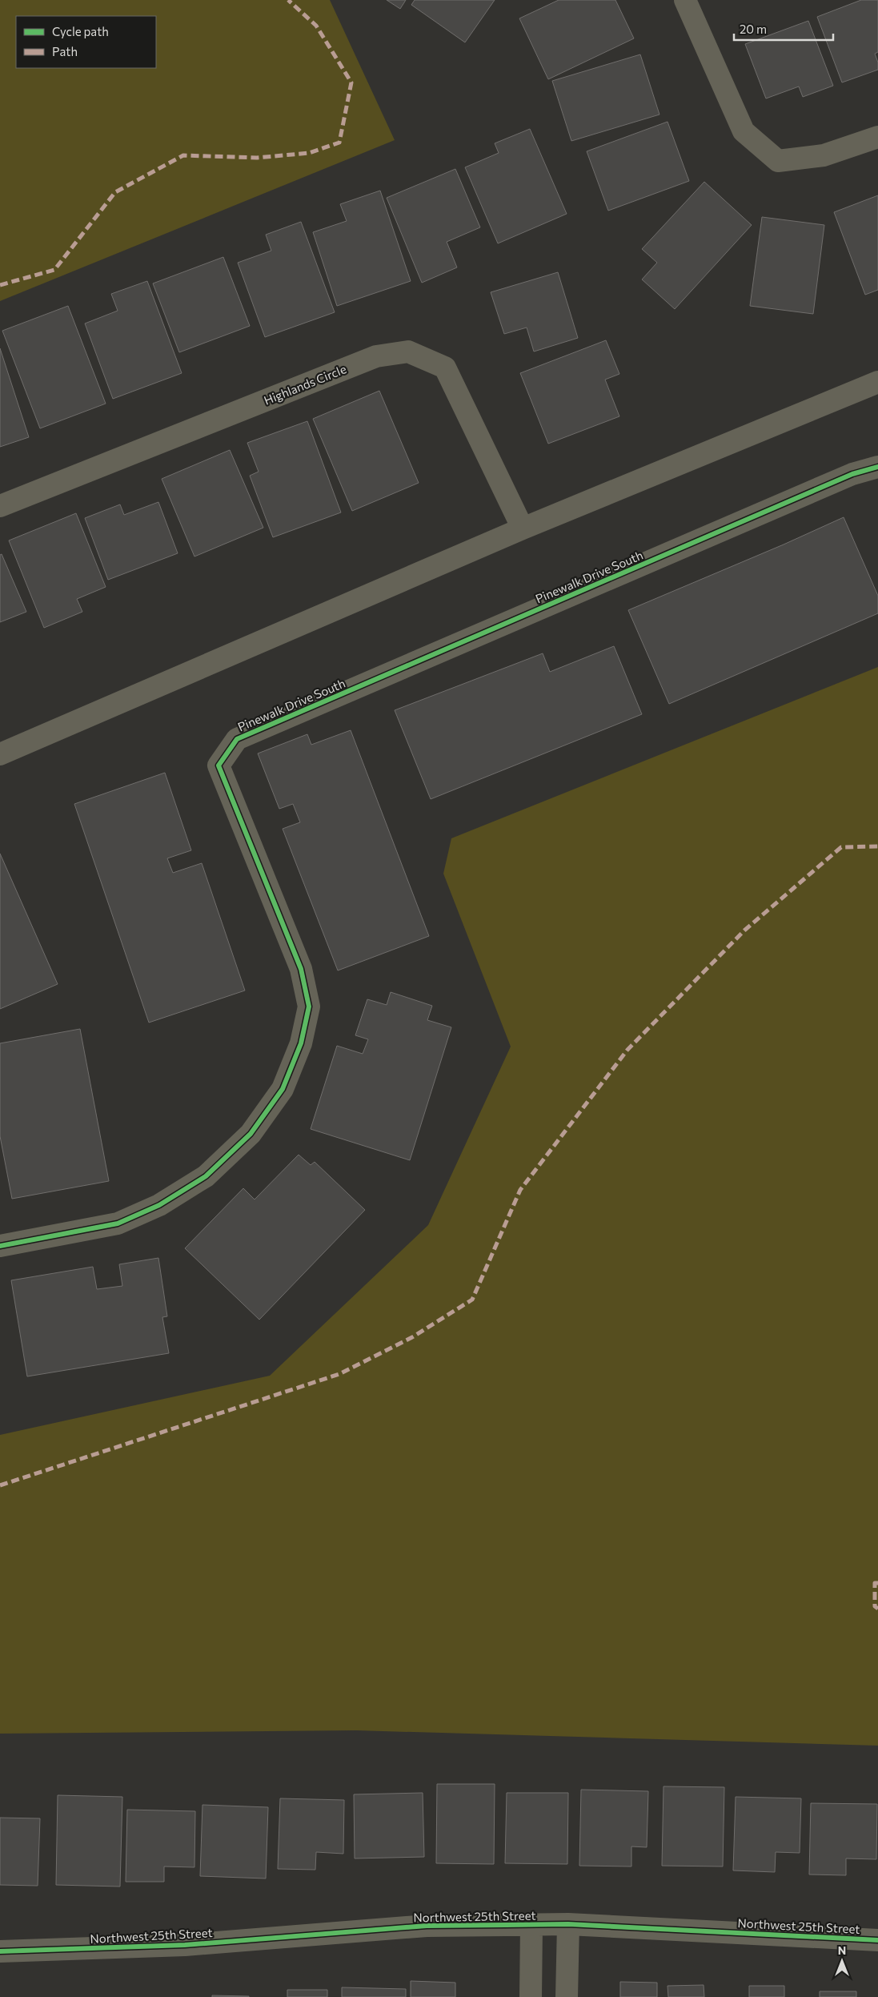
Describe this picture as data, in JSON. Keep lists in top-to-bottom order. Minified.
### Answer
{"streets":{"street":["Highlands Circle","Pinewalk Drive South","Northwest 25th Street"]},"legend":["Cycle path","Path"],"scale_bar":"20 m","north":"top"}
